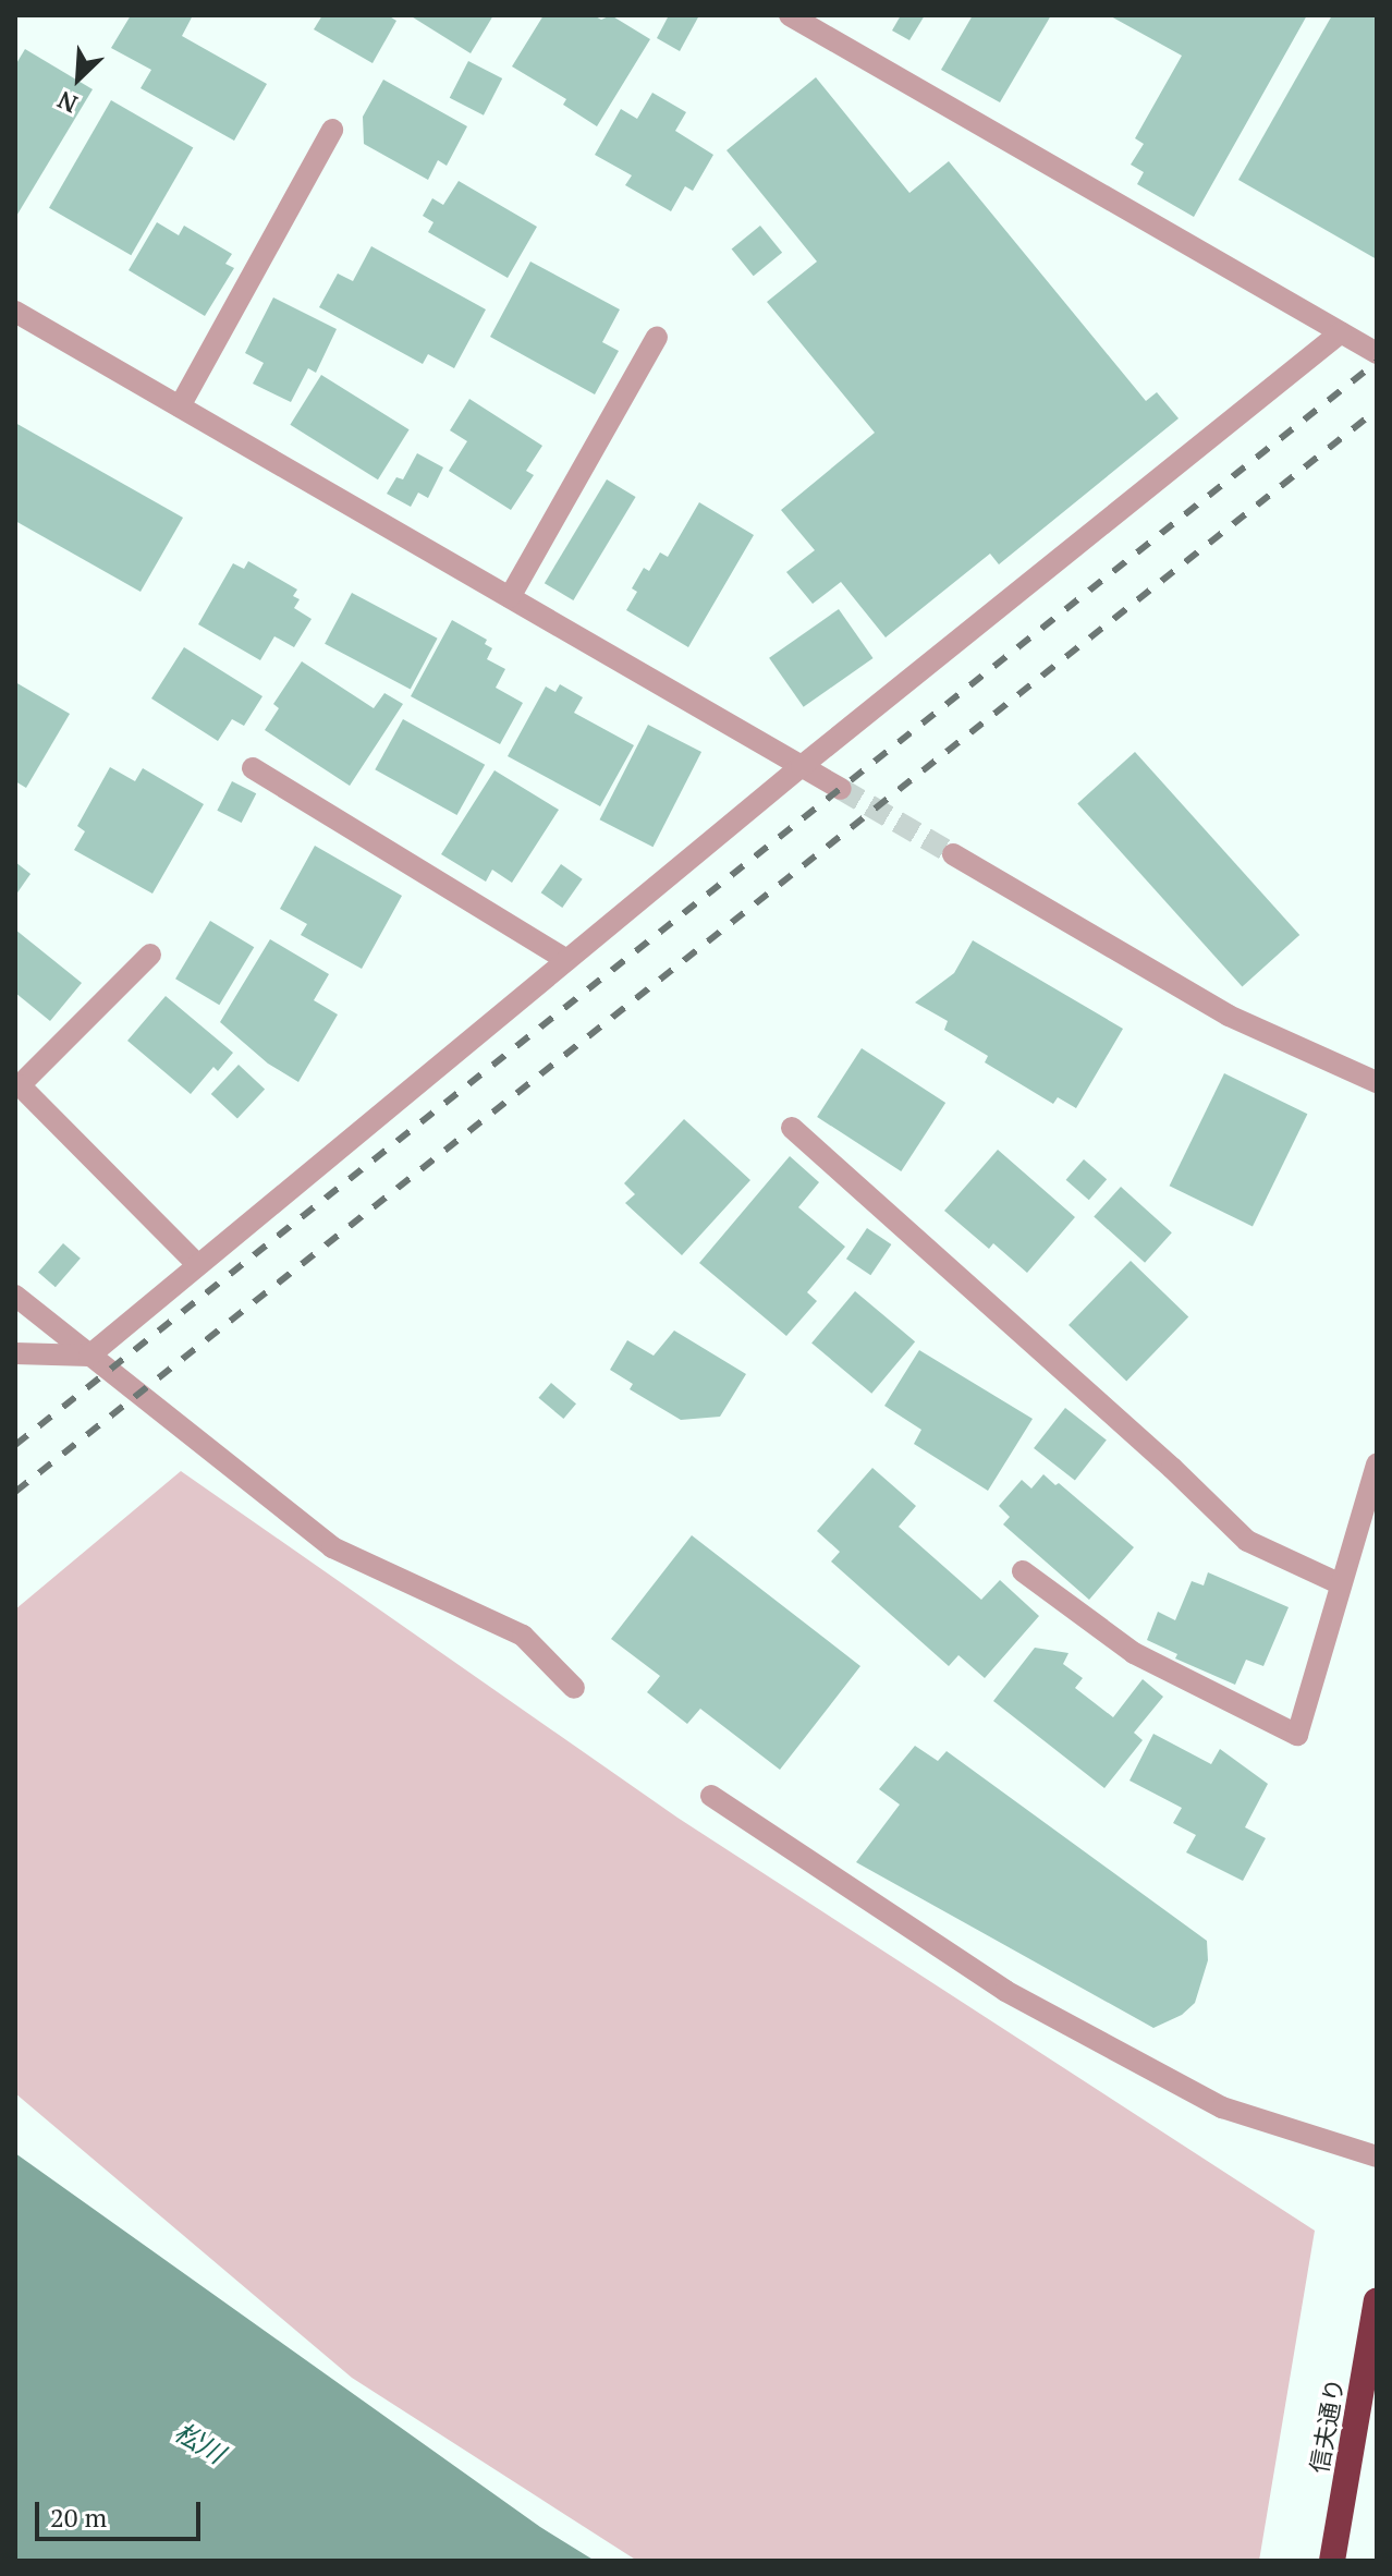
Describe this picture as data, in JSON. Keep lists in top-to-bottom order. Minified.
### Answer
{"streets":{"highway":["信夫通り"]},"water":["松川"],"scale_bar":"20 m","north":"bottom left"}
